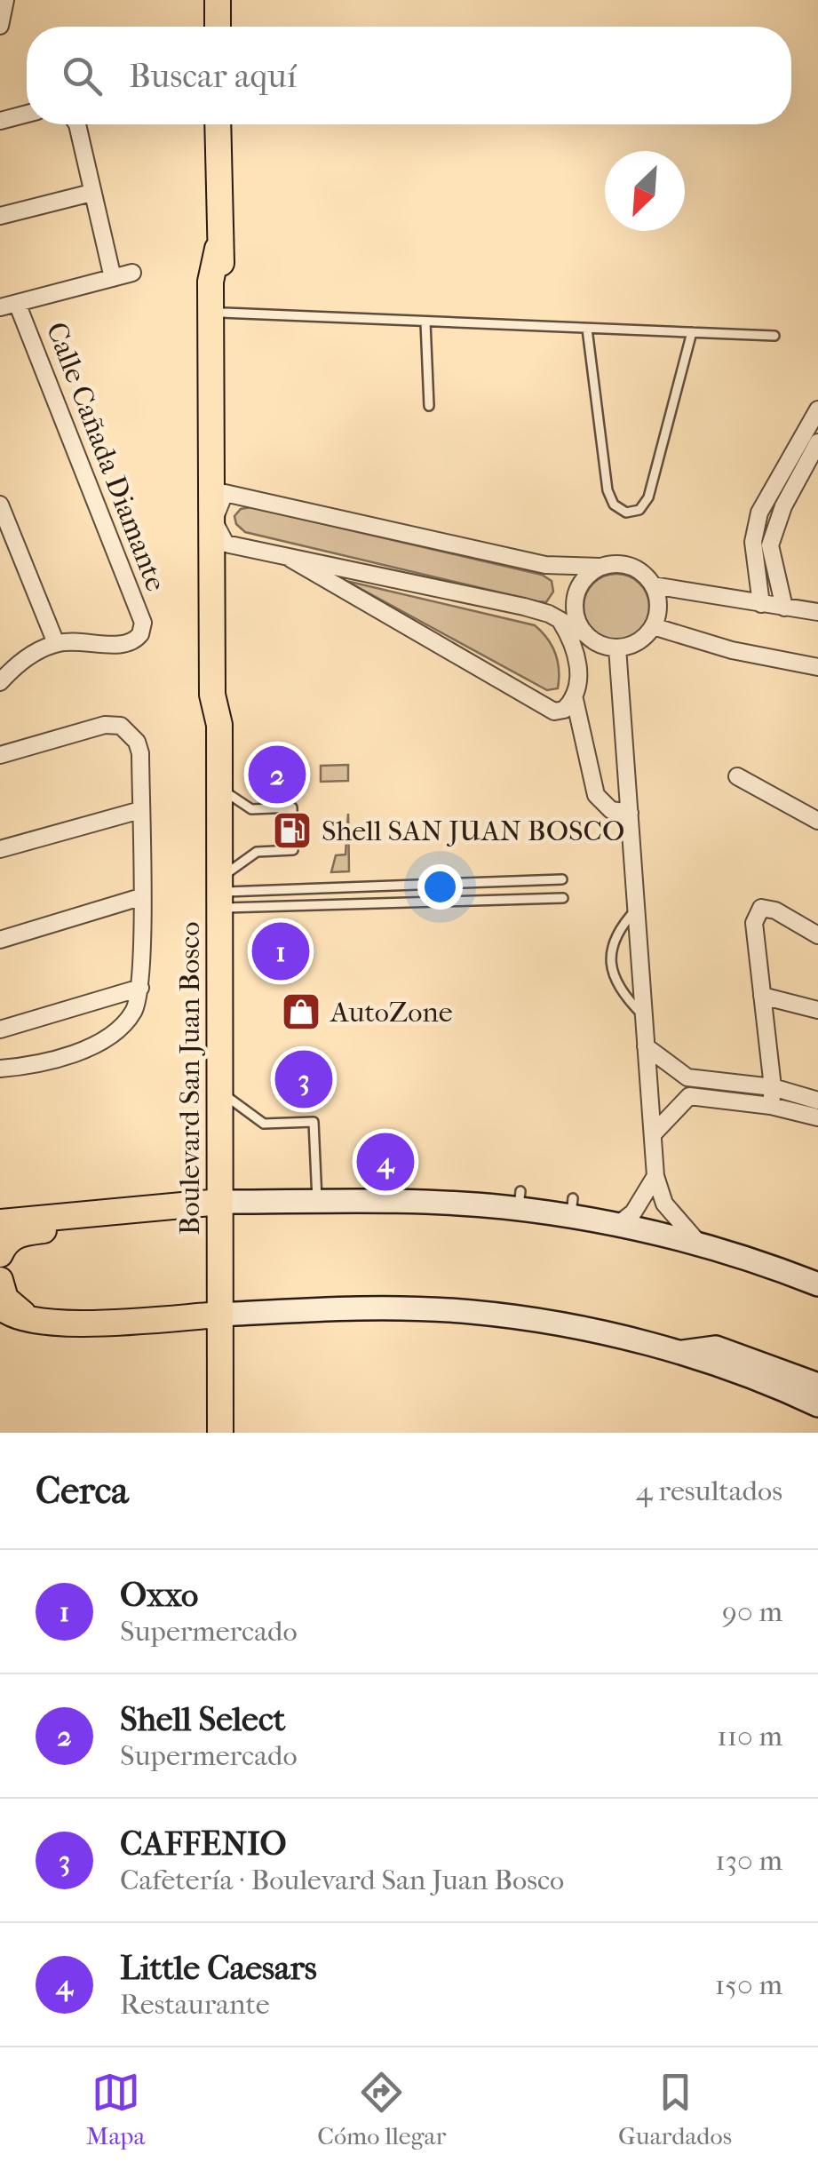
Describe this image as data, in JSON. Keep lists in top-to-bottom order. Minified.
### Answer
{"streets":{"main road":["Boulevard San Juan Bosco"],"street":["Calle Cañada Diamante"]},"places":{"fuel station":["Shell SAN JUAN BOSCO"],"shop":["AutoZone"]},"north":"bottom left","page":{"search":"Buscar aquí","pins":["2","1","3","4"],"heading":["Cerca","4 resultados"],"list":[{"mark":"1","name":"Oxxo","note":"Supermercado","value":"90 m"},{"mark":"2","name":"Shell Select","note":"Supermercado","value":"110 m"},{"mark":"3","name":"CAFFENIO","note":"Cafetería · Boulevard San Juan Bosco","value":"130 m"},{"mark":"4","name":"Little Caesars","note":"Restaurante","value":"150 m"}],"nav":["Mapa","Cómo llegar","Guardados"]}}
